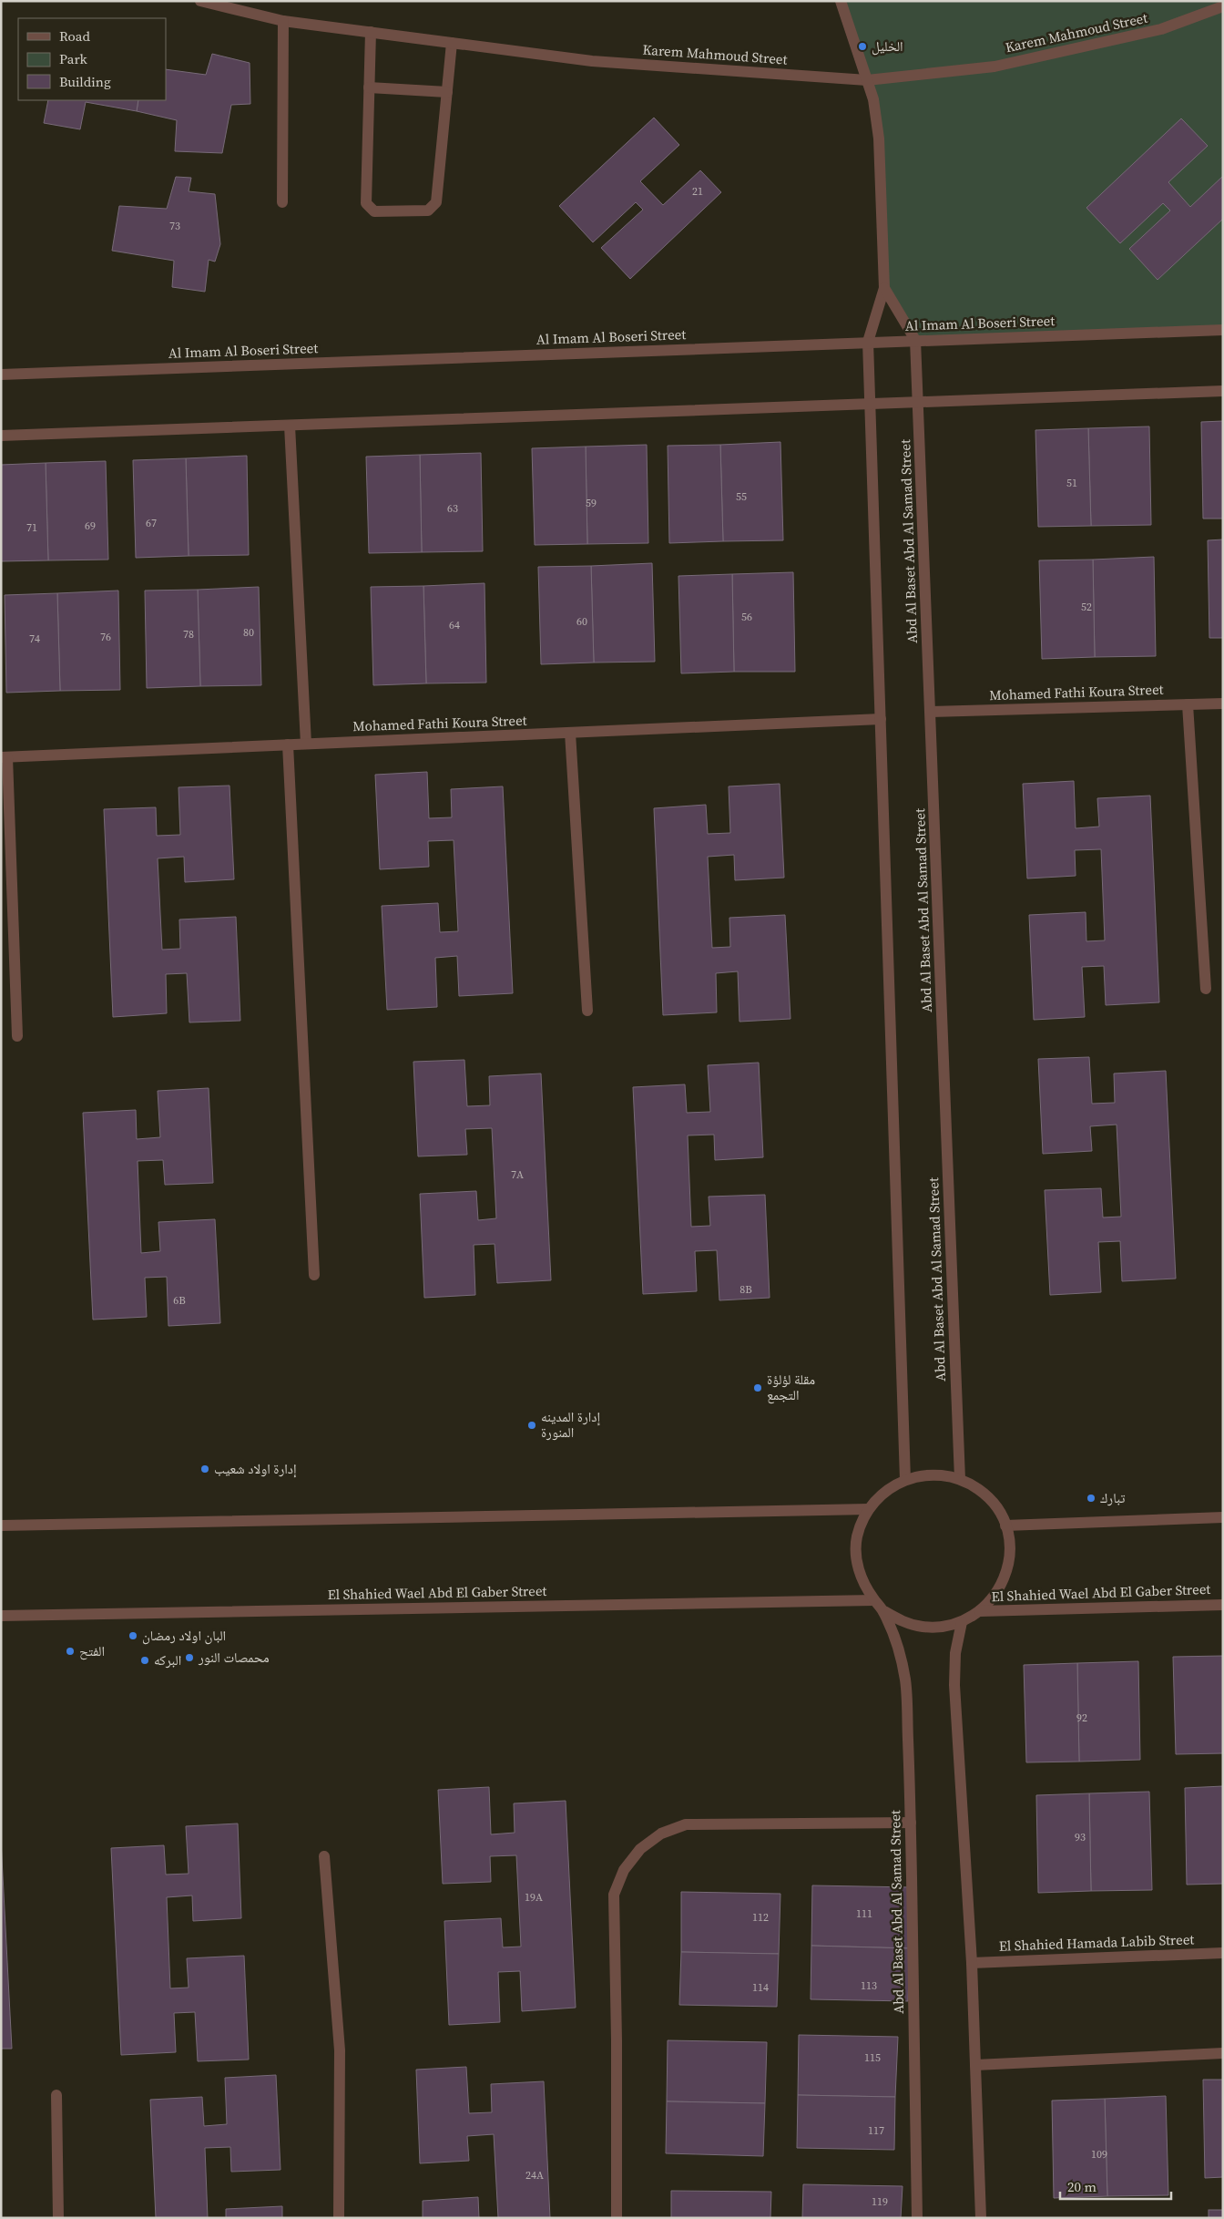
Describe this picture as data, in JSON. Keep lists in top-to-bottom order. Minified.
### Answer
{"streets":{"street":["Karem Mahmoud Street","Al Imam Al Boseri Street","Abd Al Baset Abd Al Samad Street","Mohamed Fathi Koura Street","El Shahied Wael Abd El Gaber Street","El Shahied Hamada Labib Street"]},"crossings":[["Al Imam Al Boseri Street","Abd Al Baset Abd Al Samad Street"],["Abd Al Baset Abd Al Samad Street","Mohamed Fathi Koura Street"],["Abd Al Baset Abd Al Samad Street","El Shahied Wael Abd El Gaber Street"]],"places":["الخليل","مقلة لؤلؤة التجمع","إدارة المدينه المنورة","إدارة اولاد شعيب","تبارك","البان اولاد رمضان","الفتح","محمصات النور","البركه"],"house_numbers":["21","73","51","55","59","63","67","69","71","52","56","60","64","80","78","76","74","7A","8B","6B","92","93","19A","111","112","113","114","115","117","109","24A","119"],"legend":["Road","Park","Building"],"scale_bar":"20 m"}
